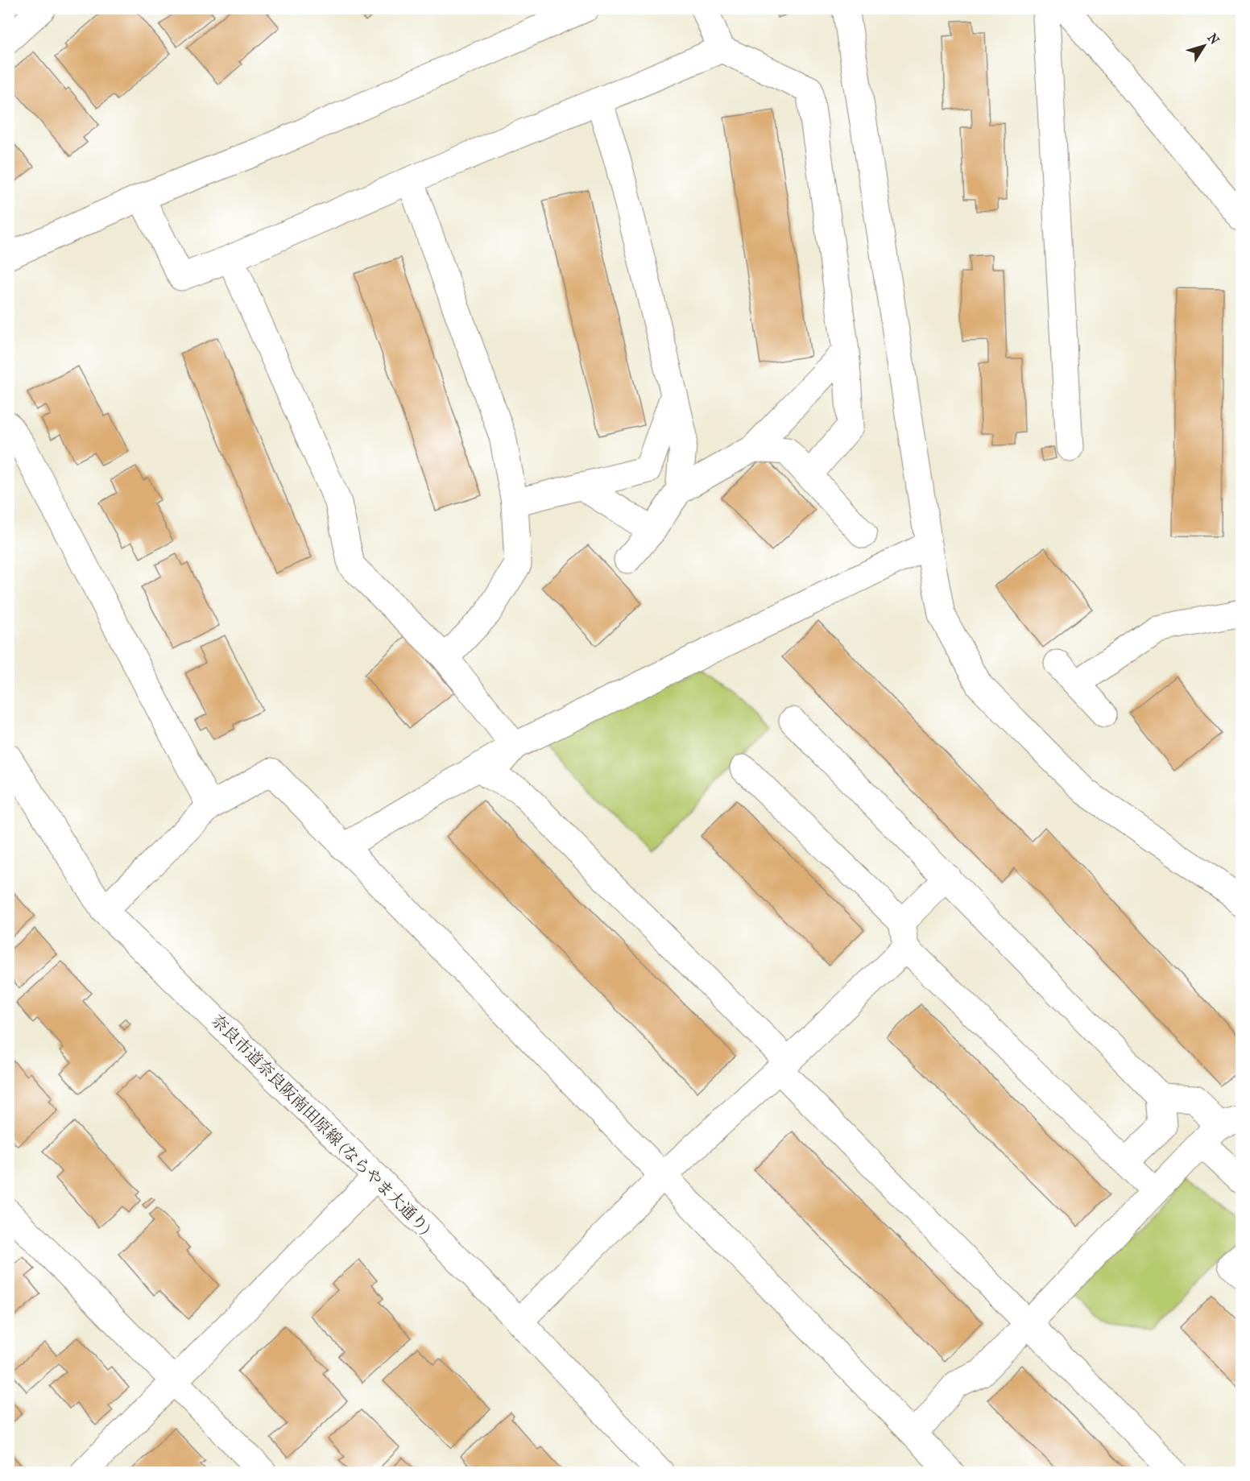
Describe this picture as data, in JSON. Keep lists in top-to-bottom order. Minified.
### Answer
{"streets":{"street":["奈良市道奈良阪南田原線 (ならやま大通り)"]},"north":"top right"}
